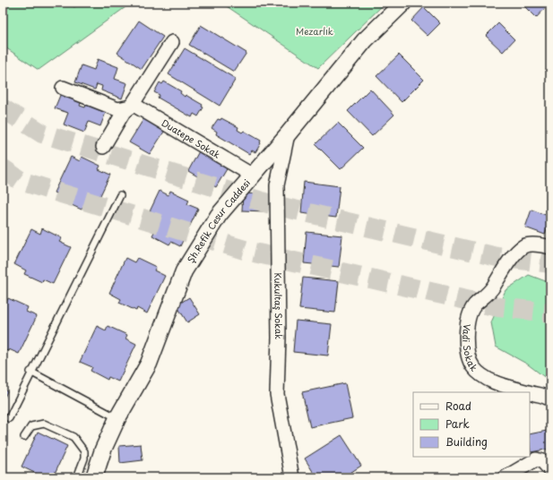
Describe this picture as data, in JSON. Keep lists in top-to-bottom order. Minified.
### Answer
{"streets":{"street":["Duatepe Sokak","Şh.Refik Cesur Caddesi","Kukultaş Sokak","Vadi Sokak"]},"crossings":[["Duatepe Sokak","Şh.Refik Cesur Caddesi"],["Şh.Refik Cesur Caddesi","Kukultaş Sokak"]],"parks":["Mezarlık"],"legend":["Road","Park","Building"]}
